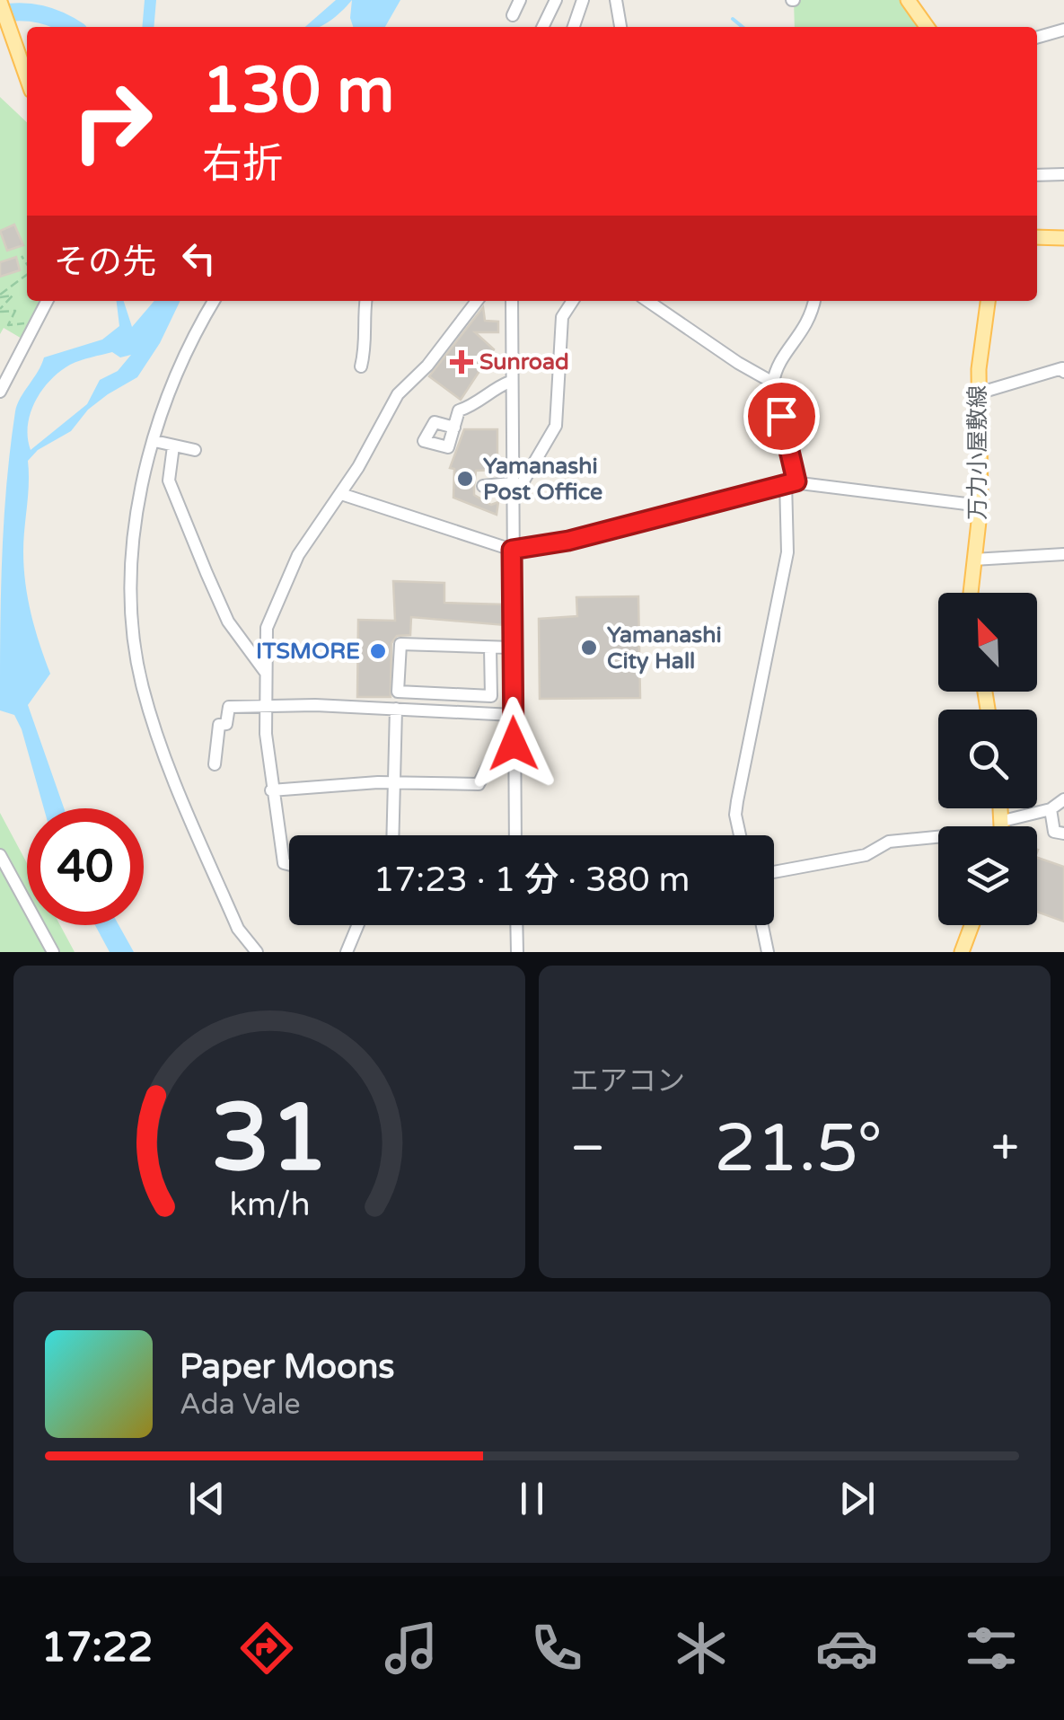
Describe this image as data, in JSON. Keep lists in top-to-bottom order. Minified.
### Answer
{"streets":{"main road":["万力小屋敷線"]},"places":{"health":["Sunroad"],"other":["Yamanashi Post Office","Yamanashi City Hall","ITSMORE"]},"north":"top left","page":{"turn":["130 m","右折"],"then":"その先","limit":"40","trip":"17:23 · 1 分 · 380 m","tile":"エアコン","heat":["−","21.5°","+"],"song":["Paper Moons","Ada Vale"],"tabs":"17:22","gauge":["31","km/h"]}}
